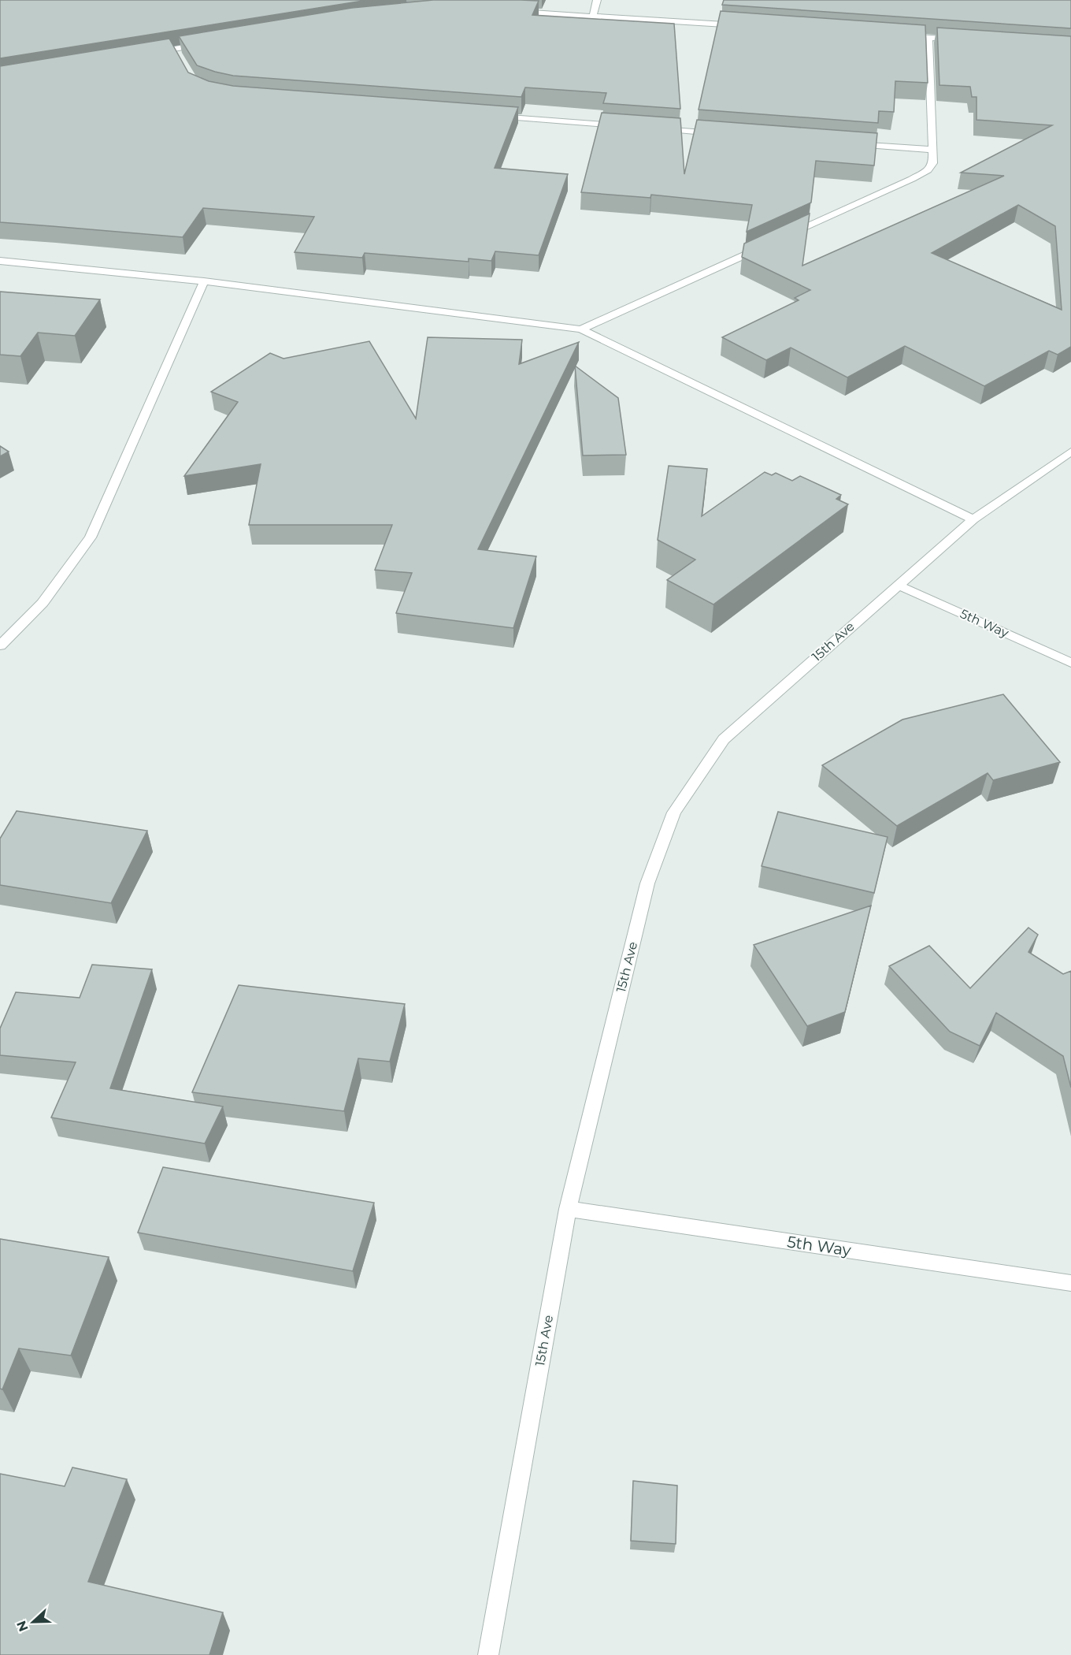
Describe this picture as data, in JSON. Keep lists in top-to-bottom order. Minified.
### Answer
{"streets":{"street":["5th Way","15th Ave"]},"crossings":[["5th Way","15th Ave"]],"north":"left"}
